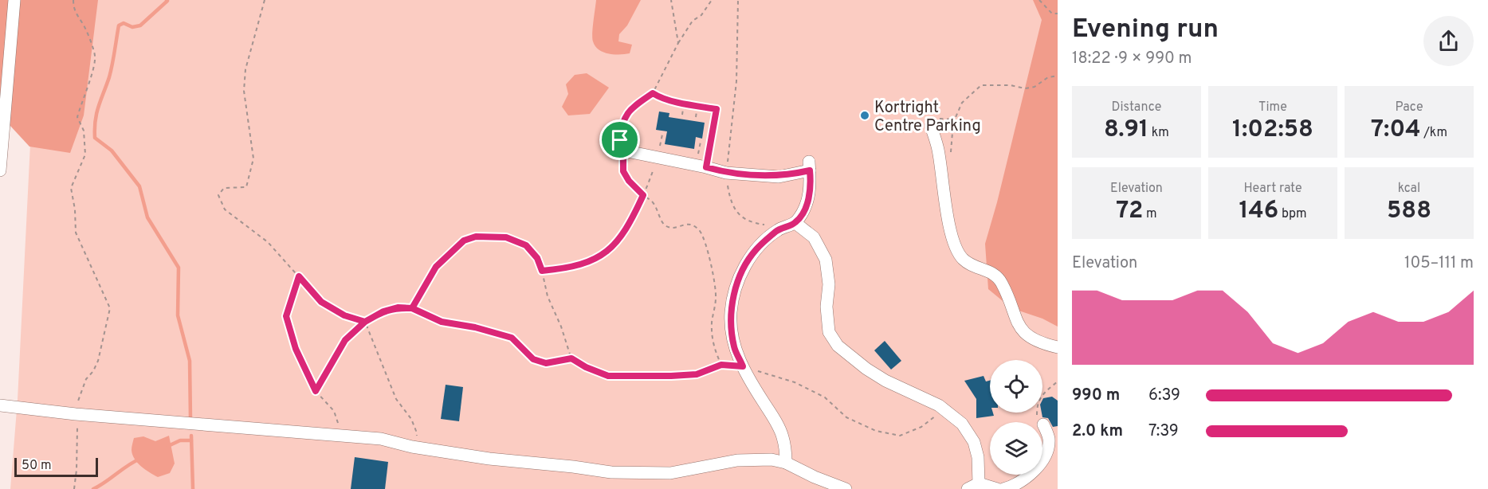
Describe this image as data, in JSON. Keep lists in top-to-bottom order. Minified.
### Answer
{"places":["Kortright Centre Parking"],"scale_bar":"50 m","page":{"heading":["Evening run","18:22 · 9 × 990 m"],"stats":[["Distance","8.91 km"],["Time","1:02:58"],["Pace","7:04 /km"],["Elevation","72 m"],["Heart rate","146 bpm"],["kcal","588"]],"chart":["Elevation","105–111 m"],"list":[{"name":"990 m","note":"6:39"},{"name":"2.0 km","note":"7:39"}],"scale":"50 m"}}
